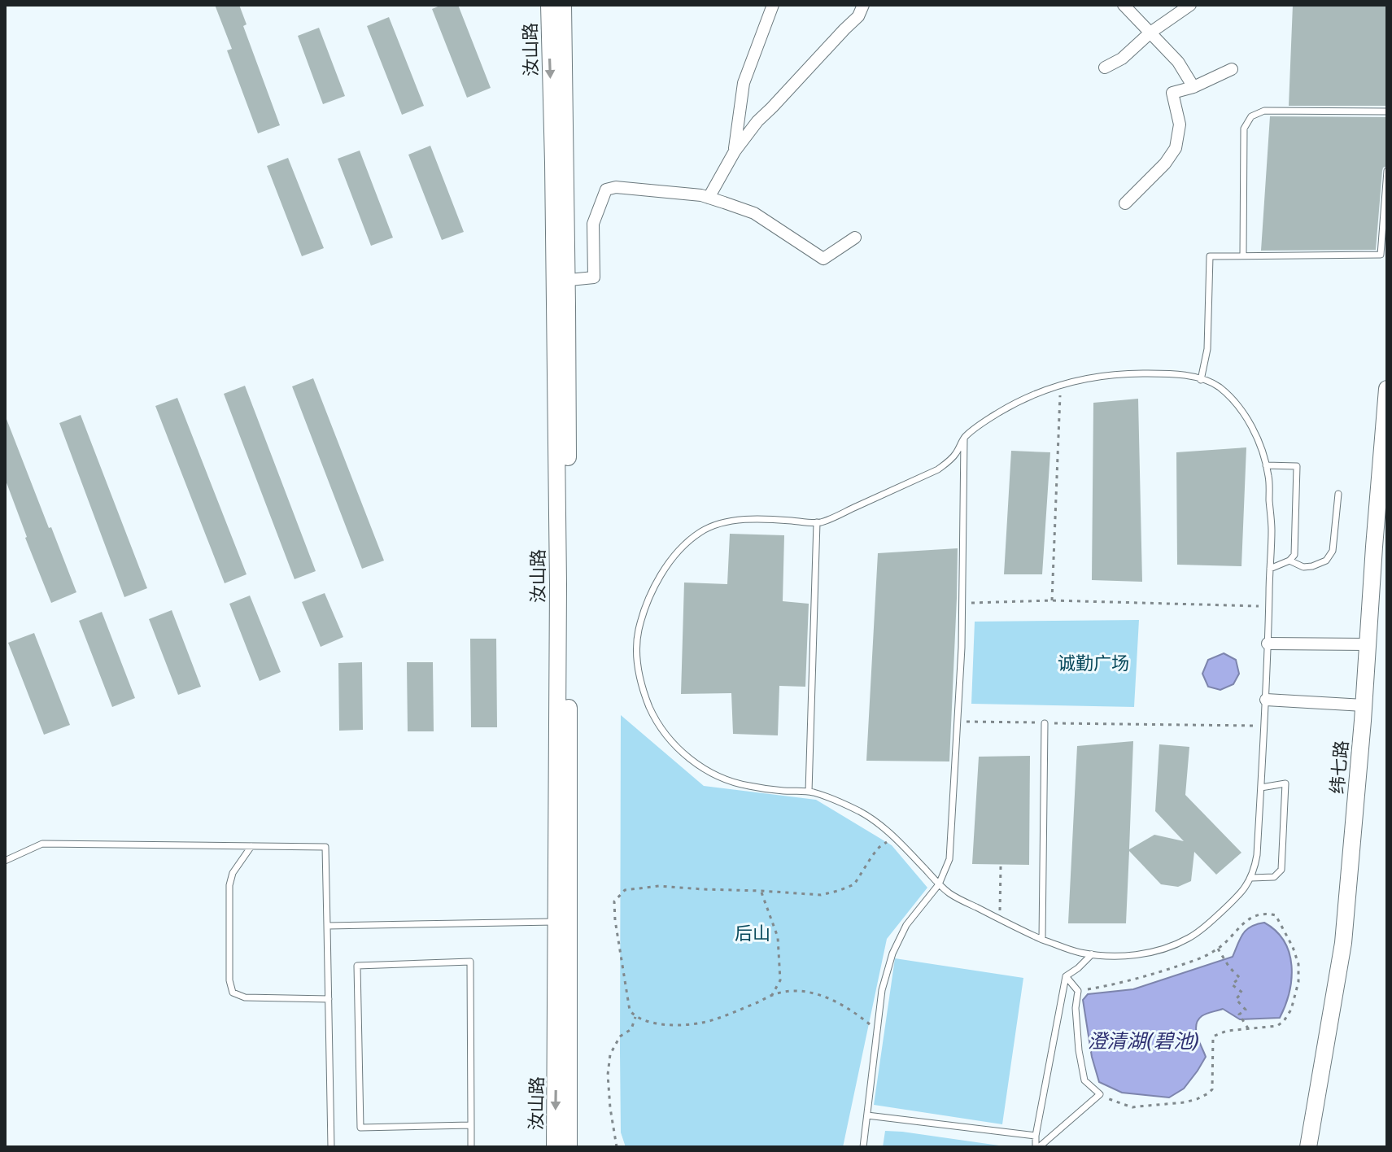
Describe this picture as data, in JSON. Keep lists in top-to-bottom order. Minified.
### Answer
{"streets":{"street":["汝山路","纬七路"]},"water":["澄清湖(碧池)"],"parks":["诚勤广场","后山"]}
